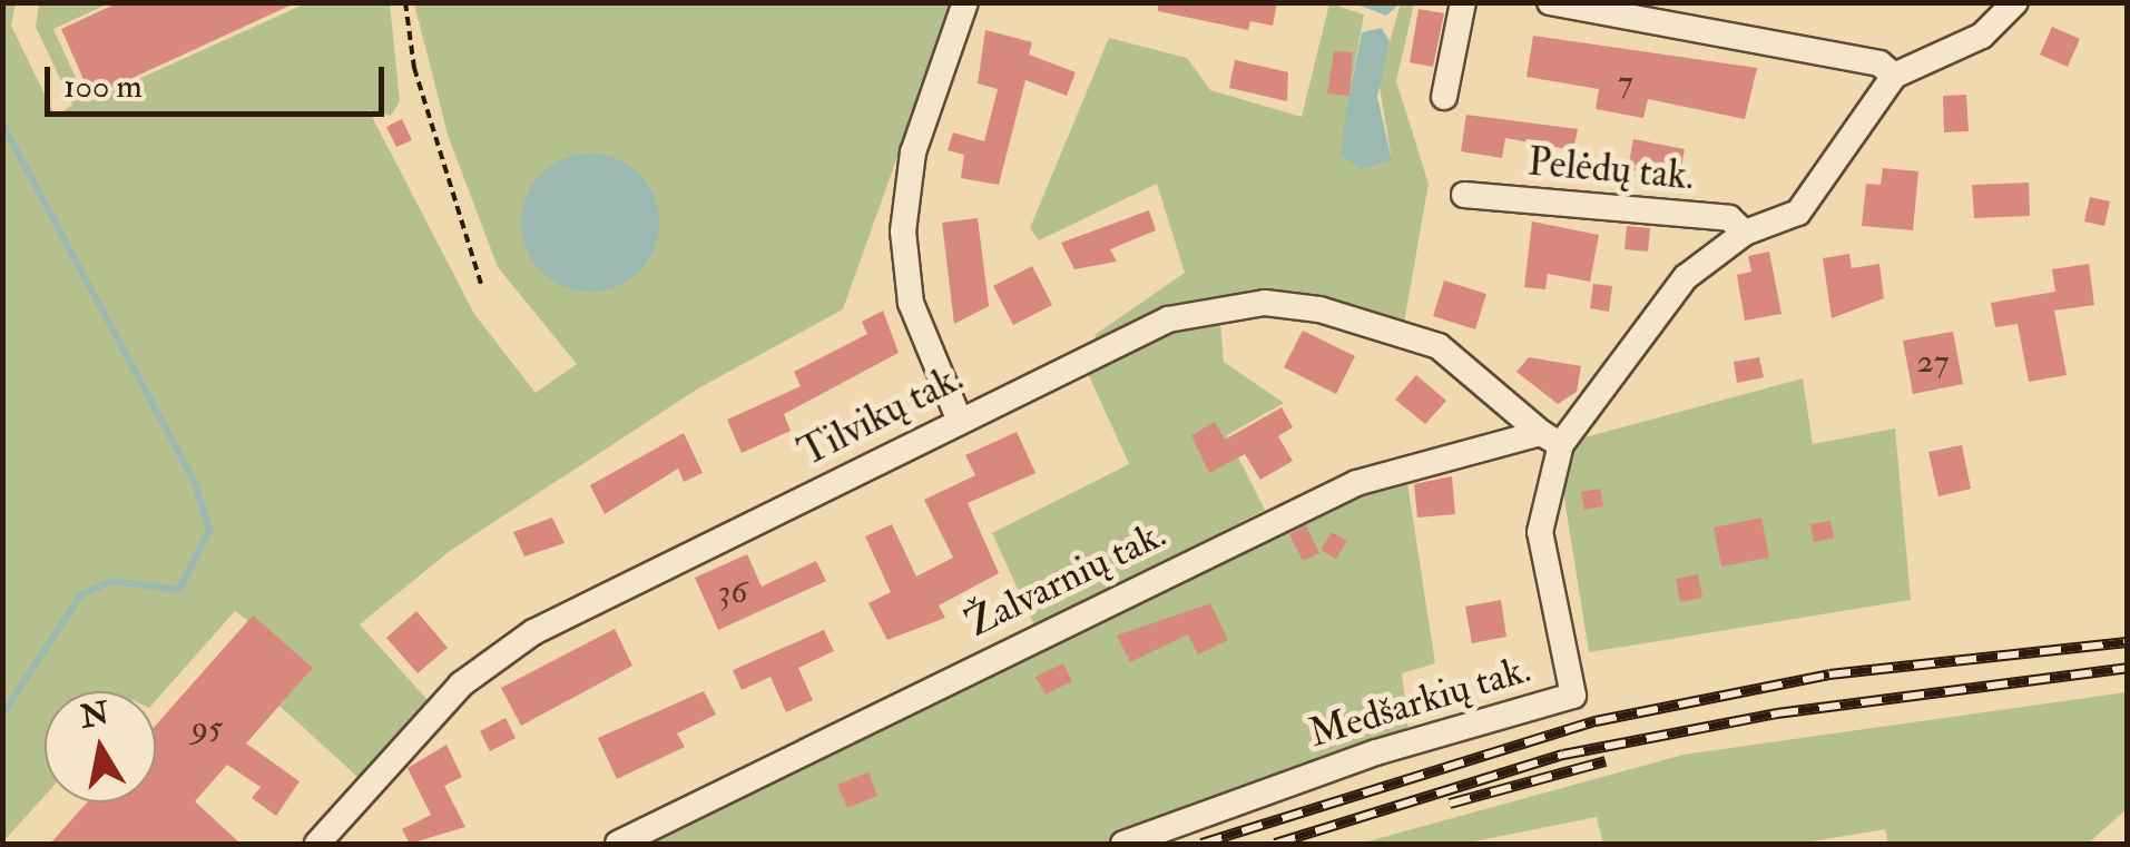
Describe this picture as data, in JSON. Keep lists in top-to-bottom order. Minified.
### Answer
{"streets":{"street":["Pelėdų tak.","Tilvikų tak.","Žalvarnių tak.","Medšarkių tak."]},"crossings":[["Pelėdų tak.","Medšarkių tak."],["Tilvikų tak.","Žalvarnių tak."],["Tilvikų tak.","Medšarkių tak."],["Žalvarnių tak.","Medšarkių tak."]],"house_numbers":["7","27","36","95"],"scale_bar":"100 m","north":"top"}
